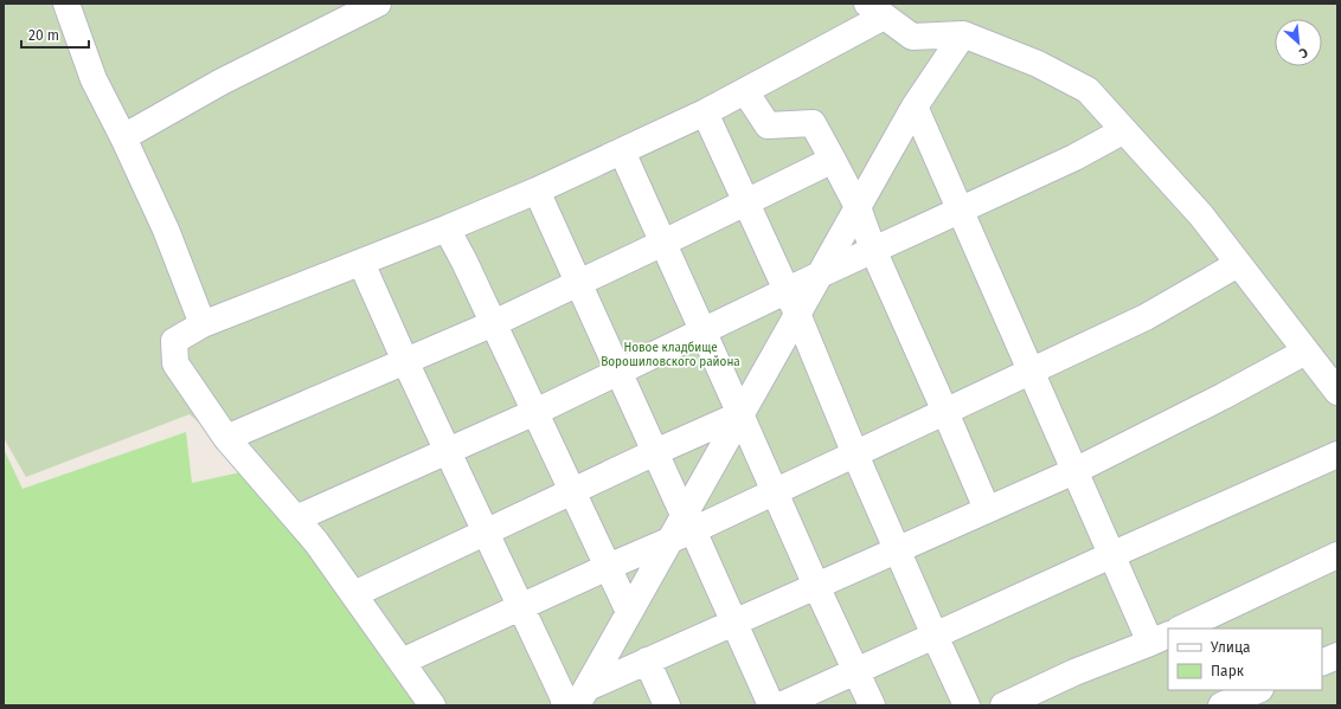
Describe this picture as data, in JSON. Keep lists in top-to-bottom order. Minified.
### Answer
{"parks":["Новое кладбище Ворошиловского района"],"legend":["Улица","Парк"],"scale_bar":"20 m","north":"bottom right"}
